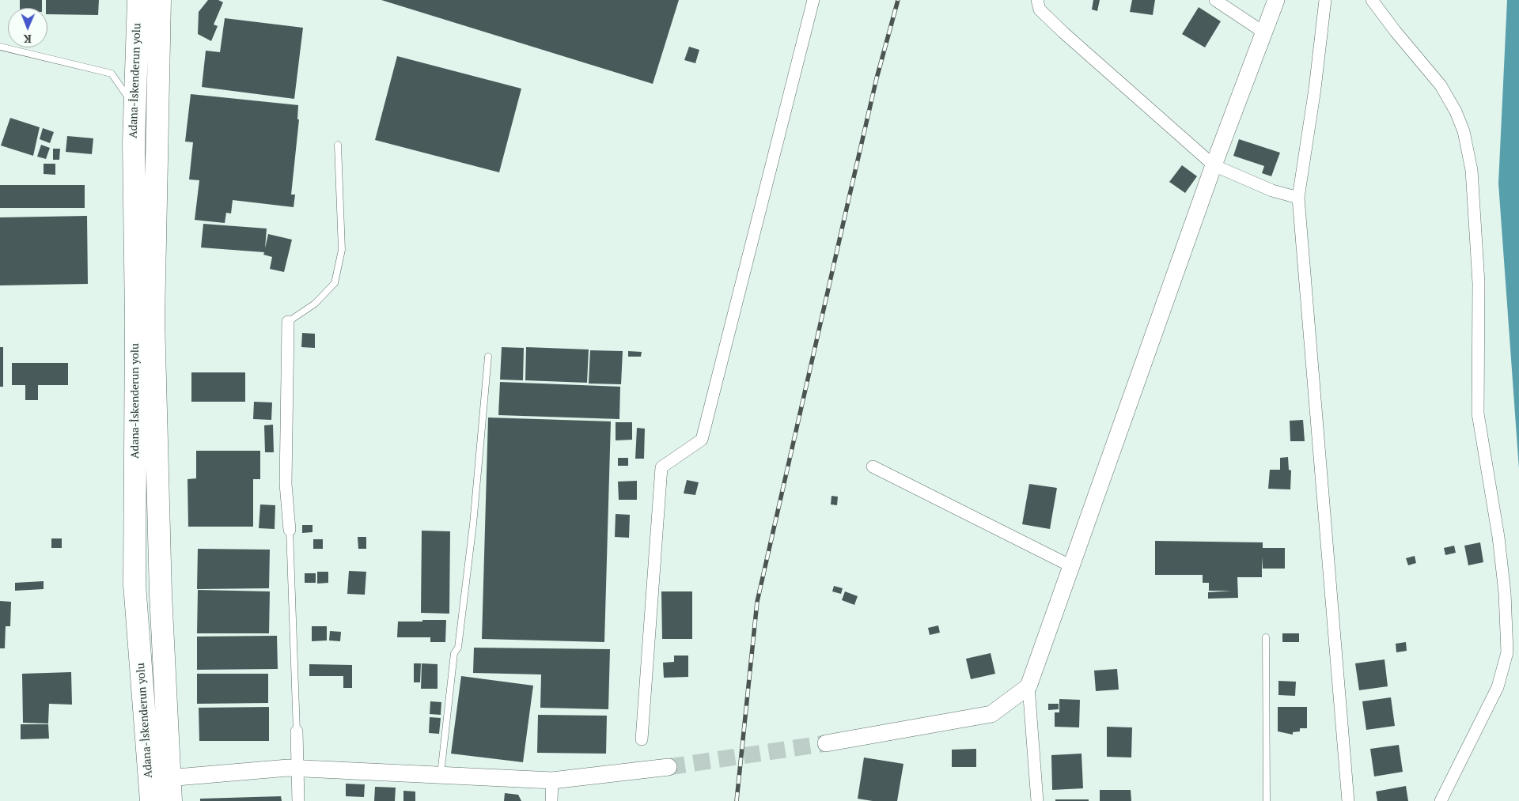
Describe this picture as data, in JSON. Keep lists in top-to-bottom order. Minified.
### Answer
{"streets":{"highway":["Adana-İskenderun yolu"]},"north":"bottom"}
